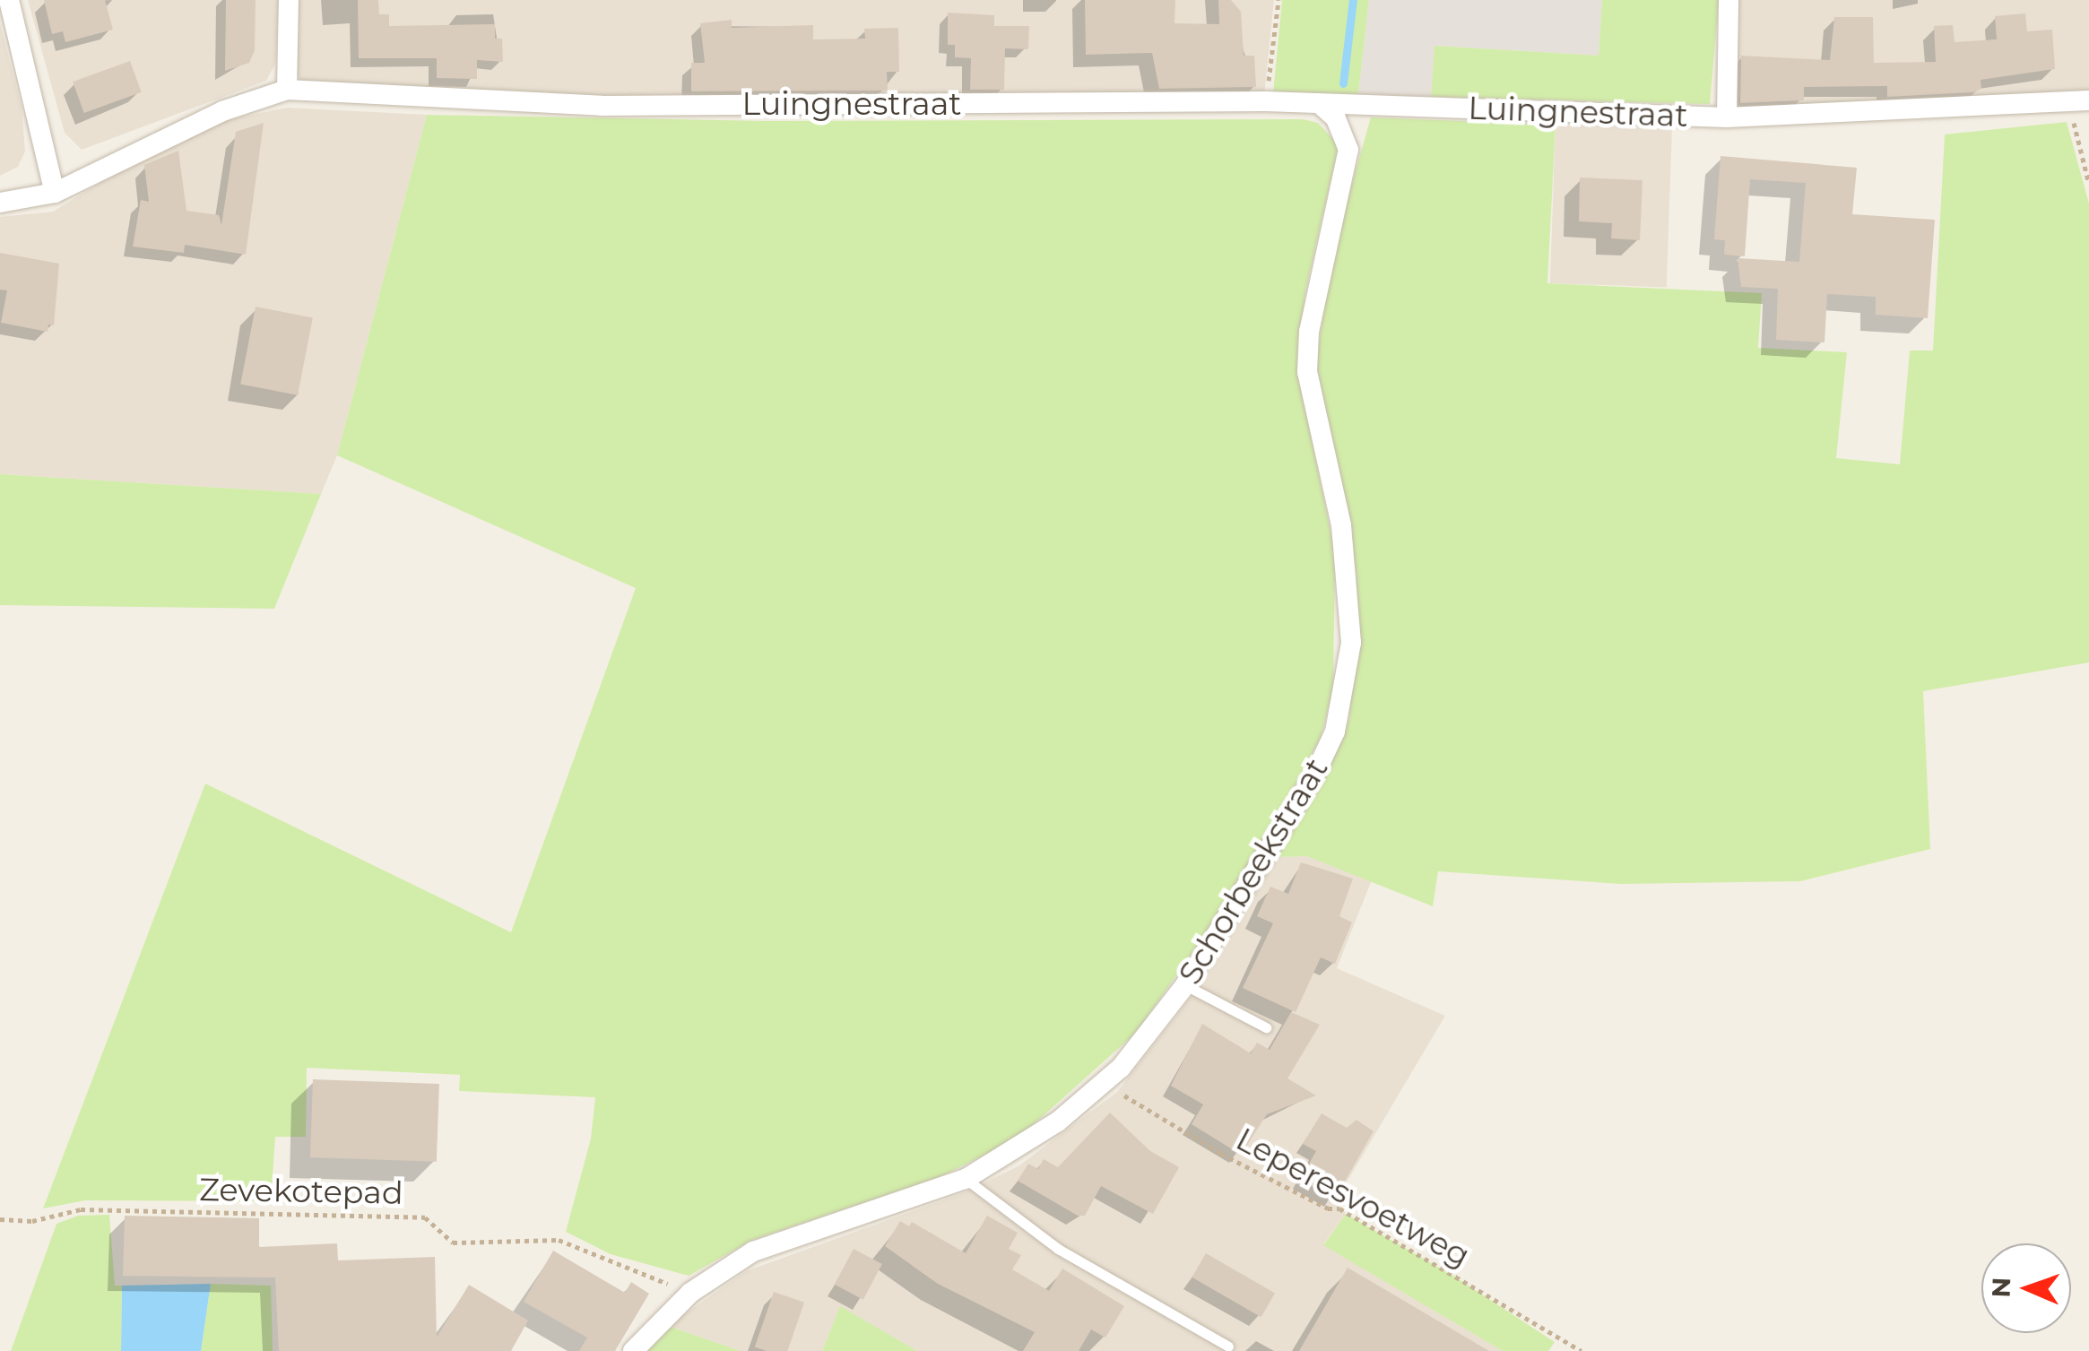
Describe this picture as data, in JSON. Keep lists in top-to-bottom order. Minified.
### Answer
{"streets":{"street":["Luingnestraat","Schorbeekstraat"],"path":["Zevekotepad","Leperesvoetweg"]},"crossings":[["Luingnestraat","Schorbeekstraat"],["Schorbeekstraat","Zevekotepad"],["Schorbeekstraat","Leperesvoetweg"]],"north":"left"}
